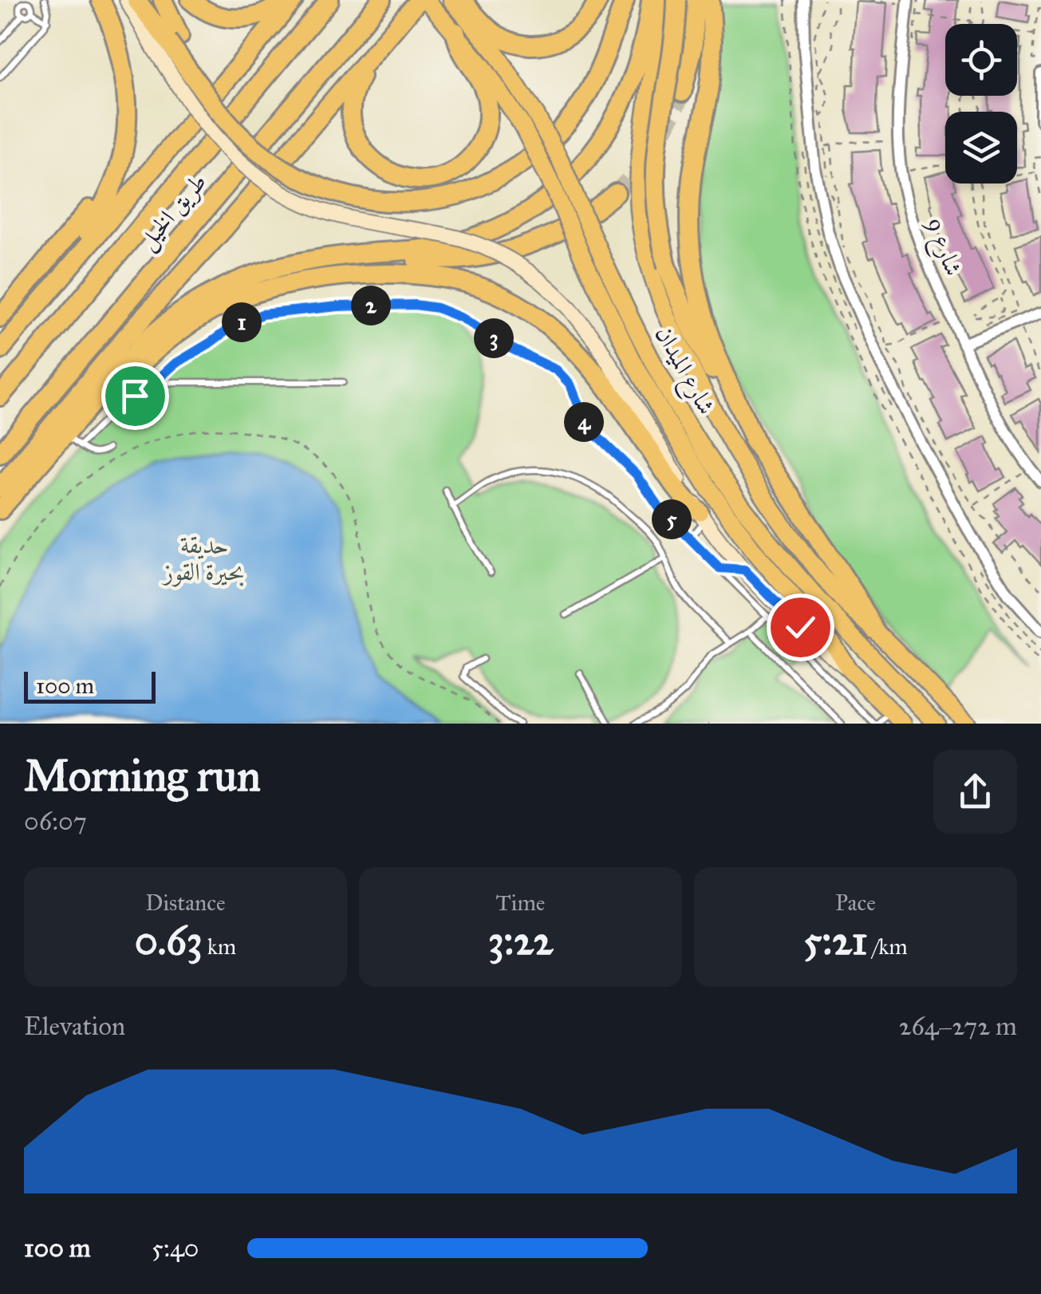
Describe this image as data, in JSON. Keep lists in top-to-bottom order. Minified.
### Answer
{"streets":{"highway":["طريق الخيل"],"main road":["شارع الميدان"],"street":["شارع 9"]},"parks":["حديقة بحيرة القوز"],"scale_bar":"100 m","page":{"pins":["2","1","3","4","5"],"scale":"100 m","heading":["Morning run","06:07"],"stats":[["Distance","0.63 km"],["Time","3:22"],["Pace","5:21 /km"]],"chart":["Elevation","264–272 m"],"list":[{"name":"100 m","note":"5:40"}]}}
